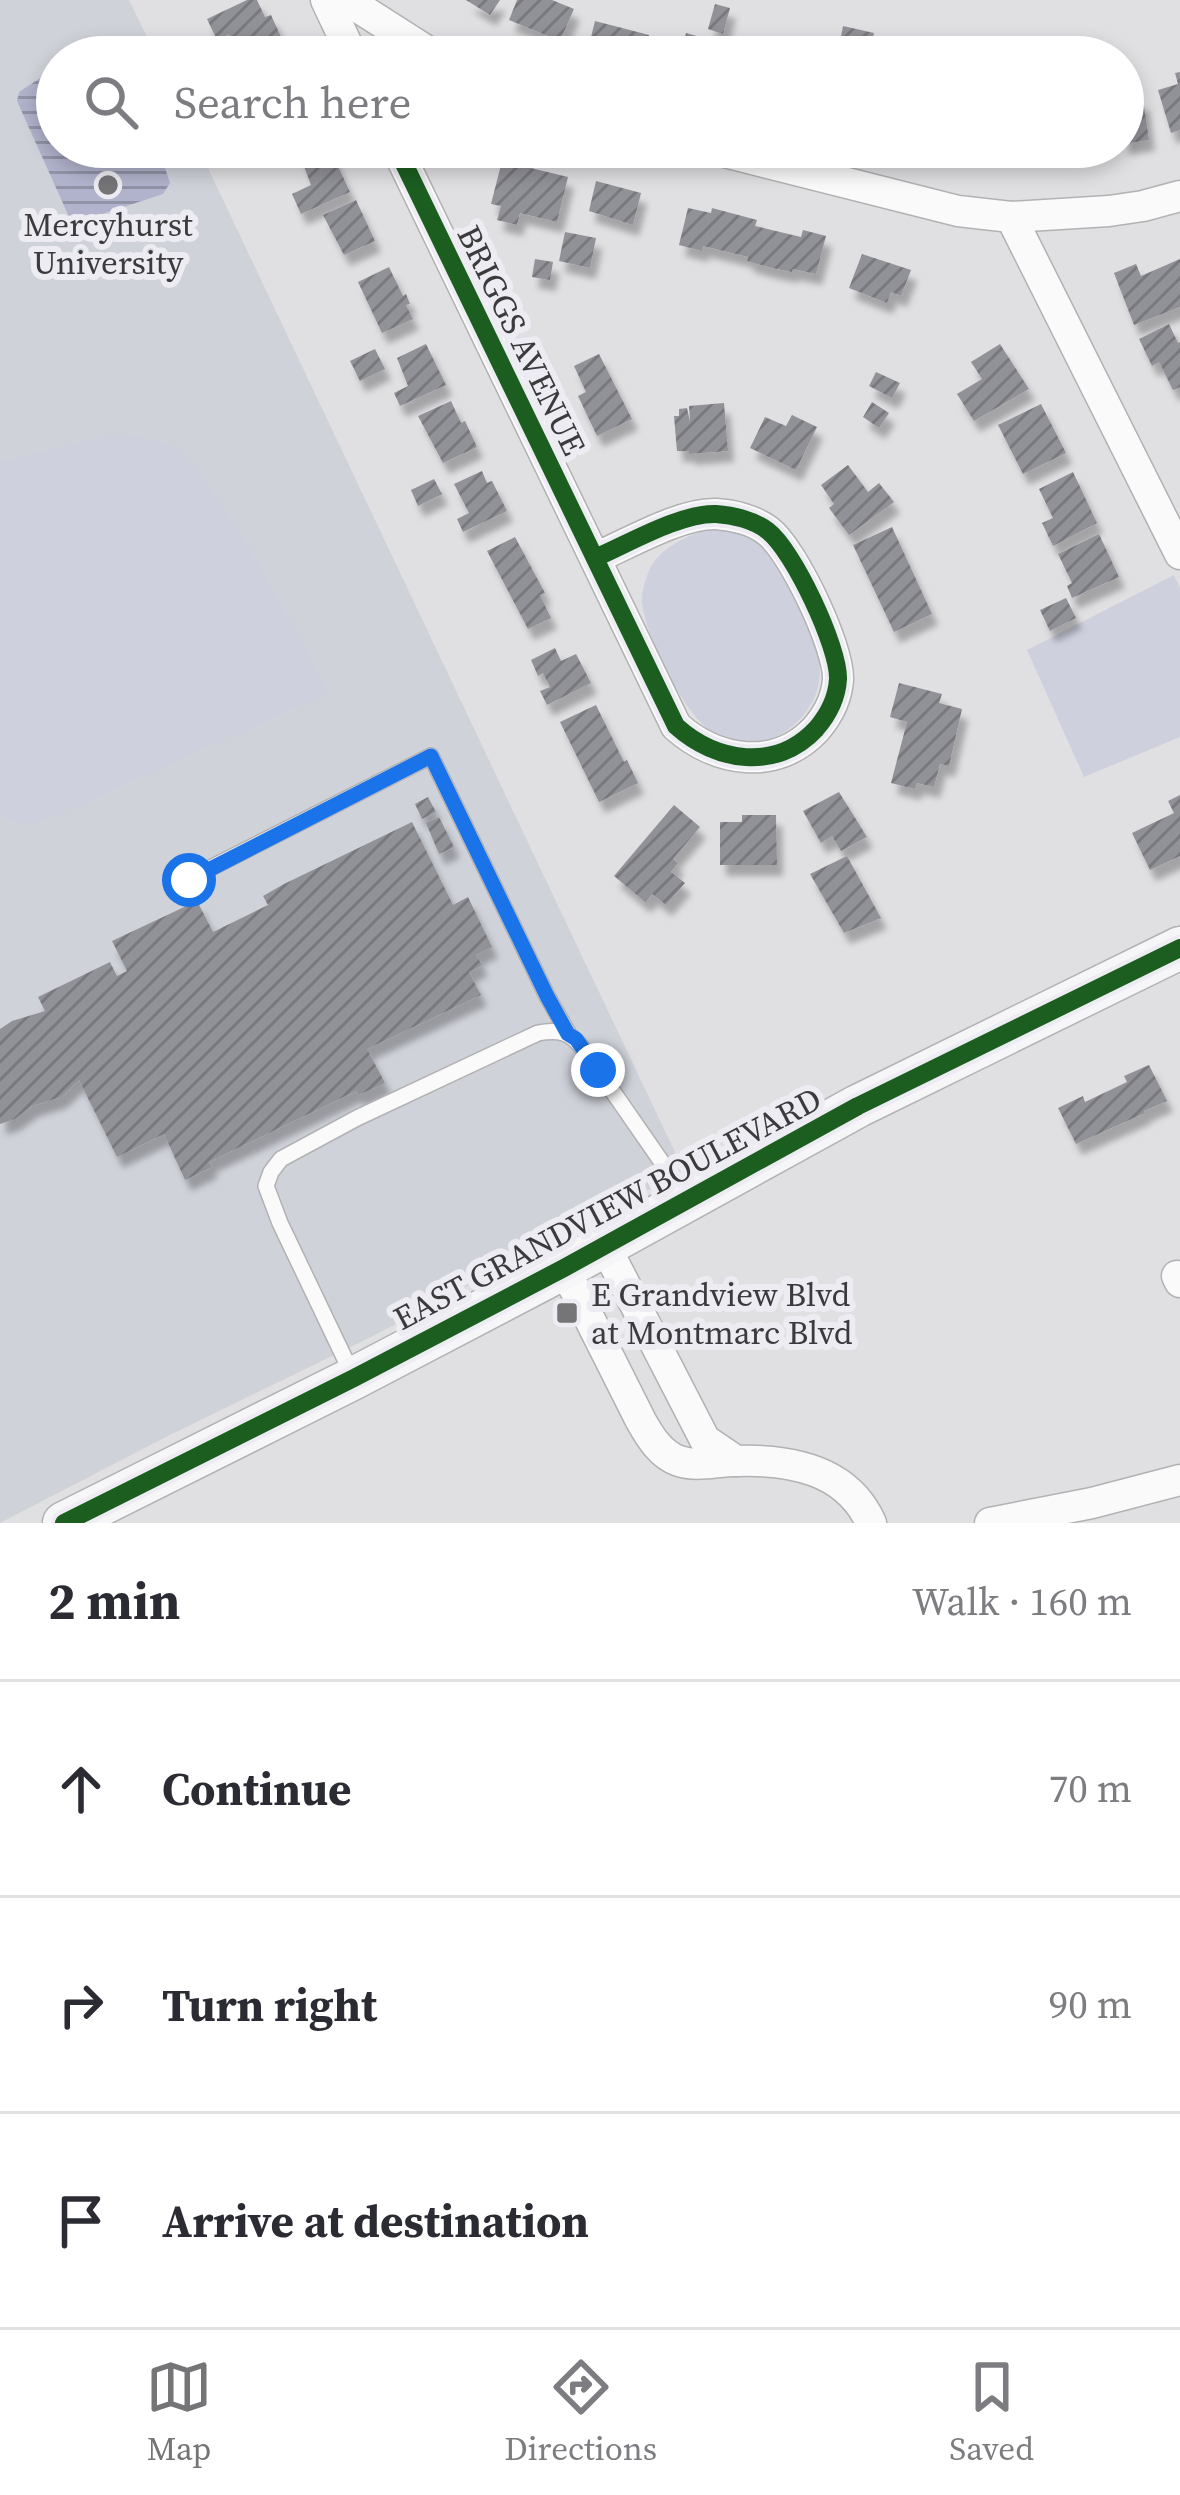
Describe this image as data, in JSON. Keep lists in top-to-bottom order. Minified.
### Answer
{"streets":{"street":["BRIGGS AVENUE","EAST GRANDVIEW BOULEVARD"]},"places":{"other":["Mercyhurst University"],"transit":["E Grandview Blvd at Montmarc Blvd"]},"page":{"search":"Search here","heading":["2 min","Walk · 160 m"],"list":[["Continue","70 m"],["Turn right","90 m"],"Arrive at destination"],"nav":["Map","Directions","Saved"]}}
